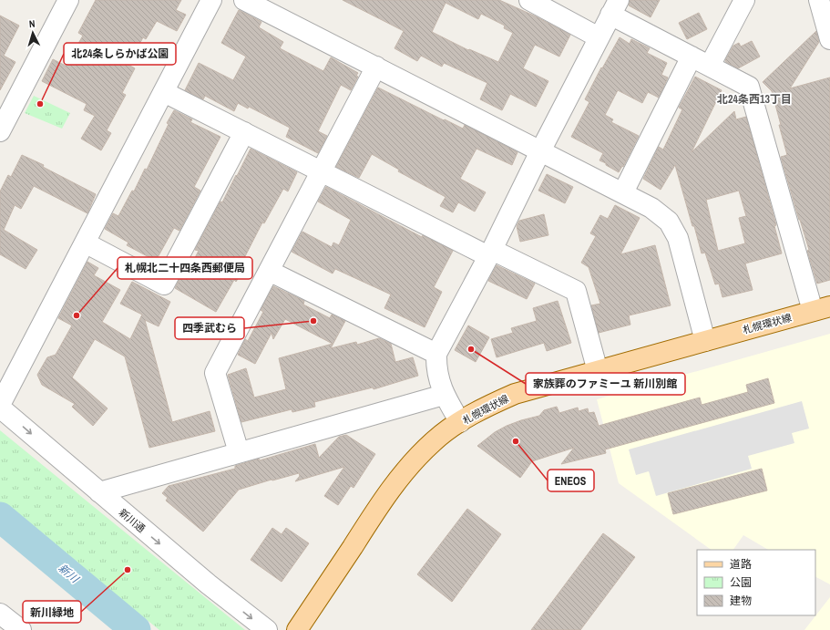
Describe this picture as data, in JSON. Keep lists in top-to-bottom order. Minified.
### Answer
{"streets":{"main road":["札幌環状線"],"street":["新川通"]},"one_way":["新川通"],"districts":["北24条西13丁目"],"water":["新川"],"places":["北24条しらかば公園","札幌北二十四条西郵便局","四季武むら","家族葬のファミーユ 新川別館","ENEOS","新川緑地"],"legend":["道路","公園","建物"],"north":"top"}
